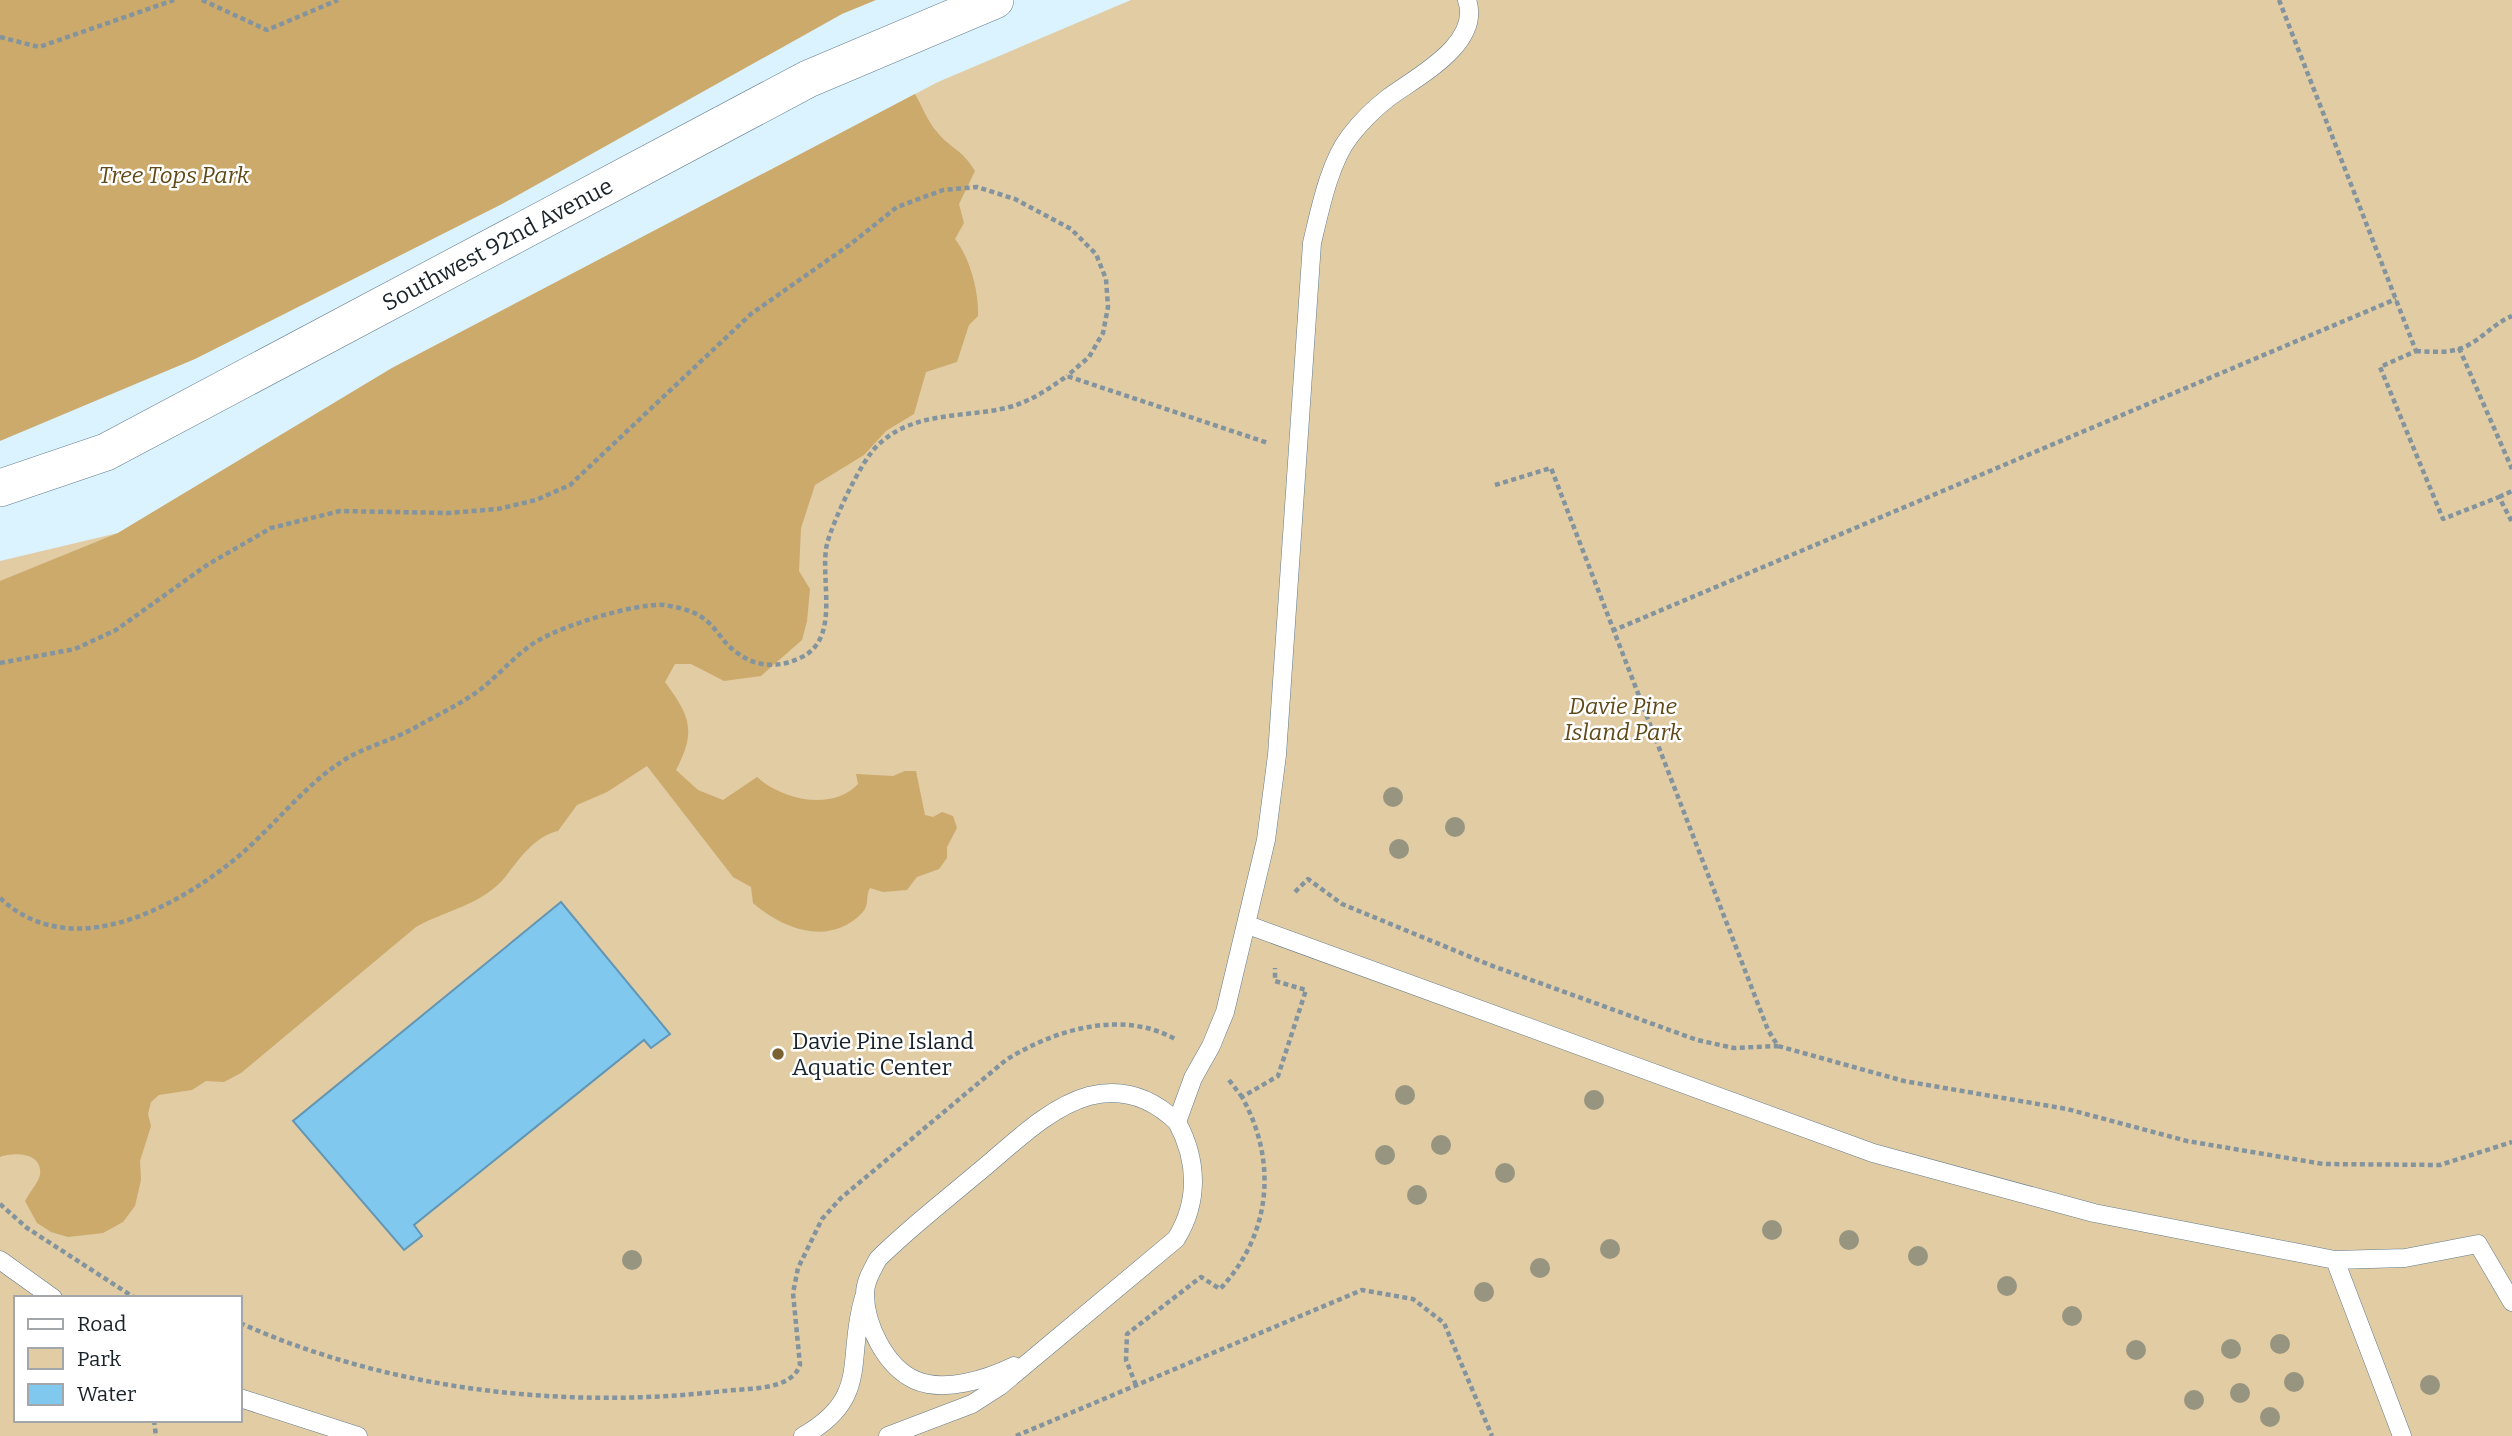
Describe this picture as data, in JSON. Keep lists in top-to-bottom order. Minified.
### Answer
{"streets":{"street":["Southwest 92nd Avenue"]},"parks":["Tree Tops Park","Davie Pine Island Park"],"places":["Davie Pine Island Aquatic Center"],"legend":["Road","Park","Water"]}
